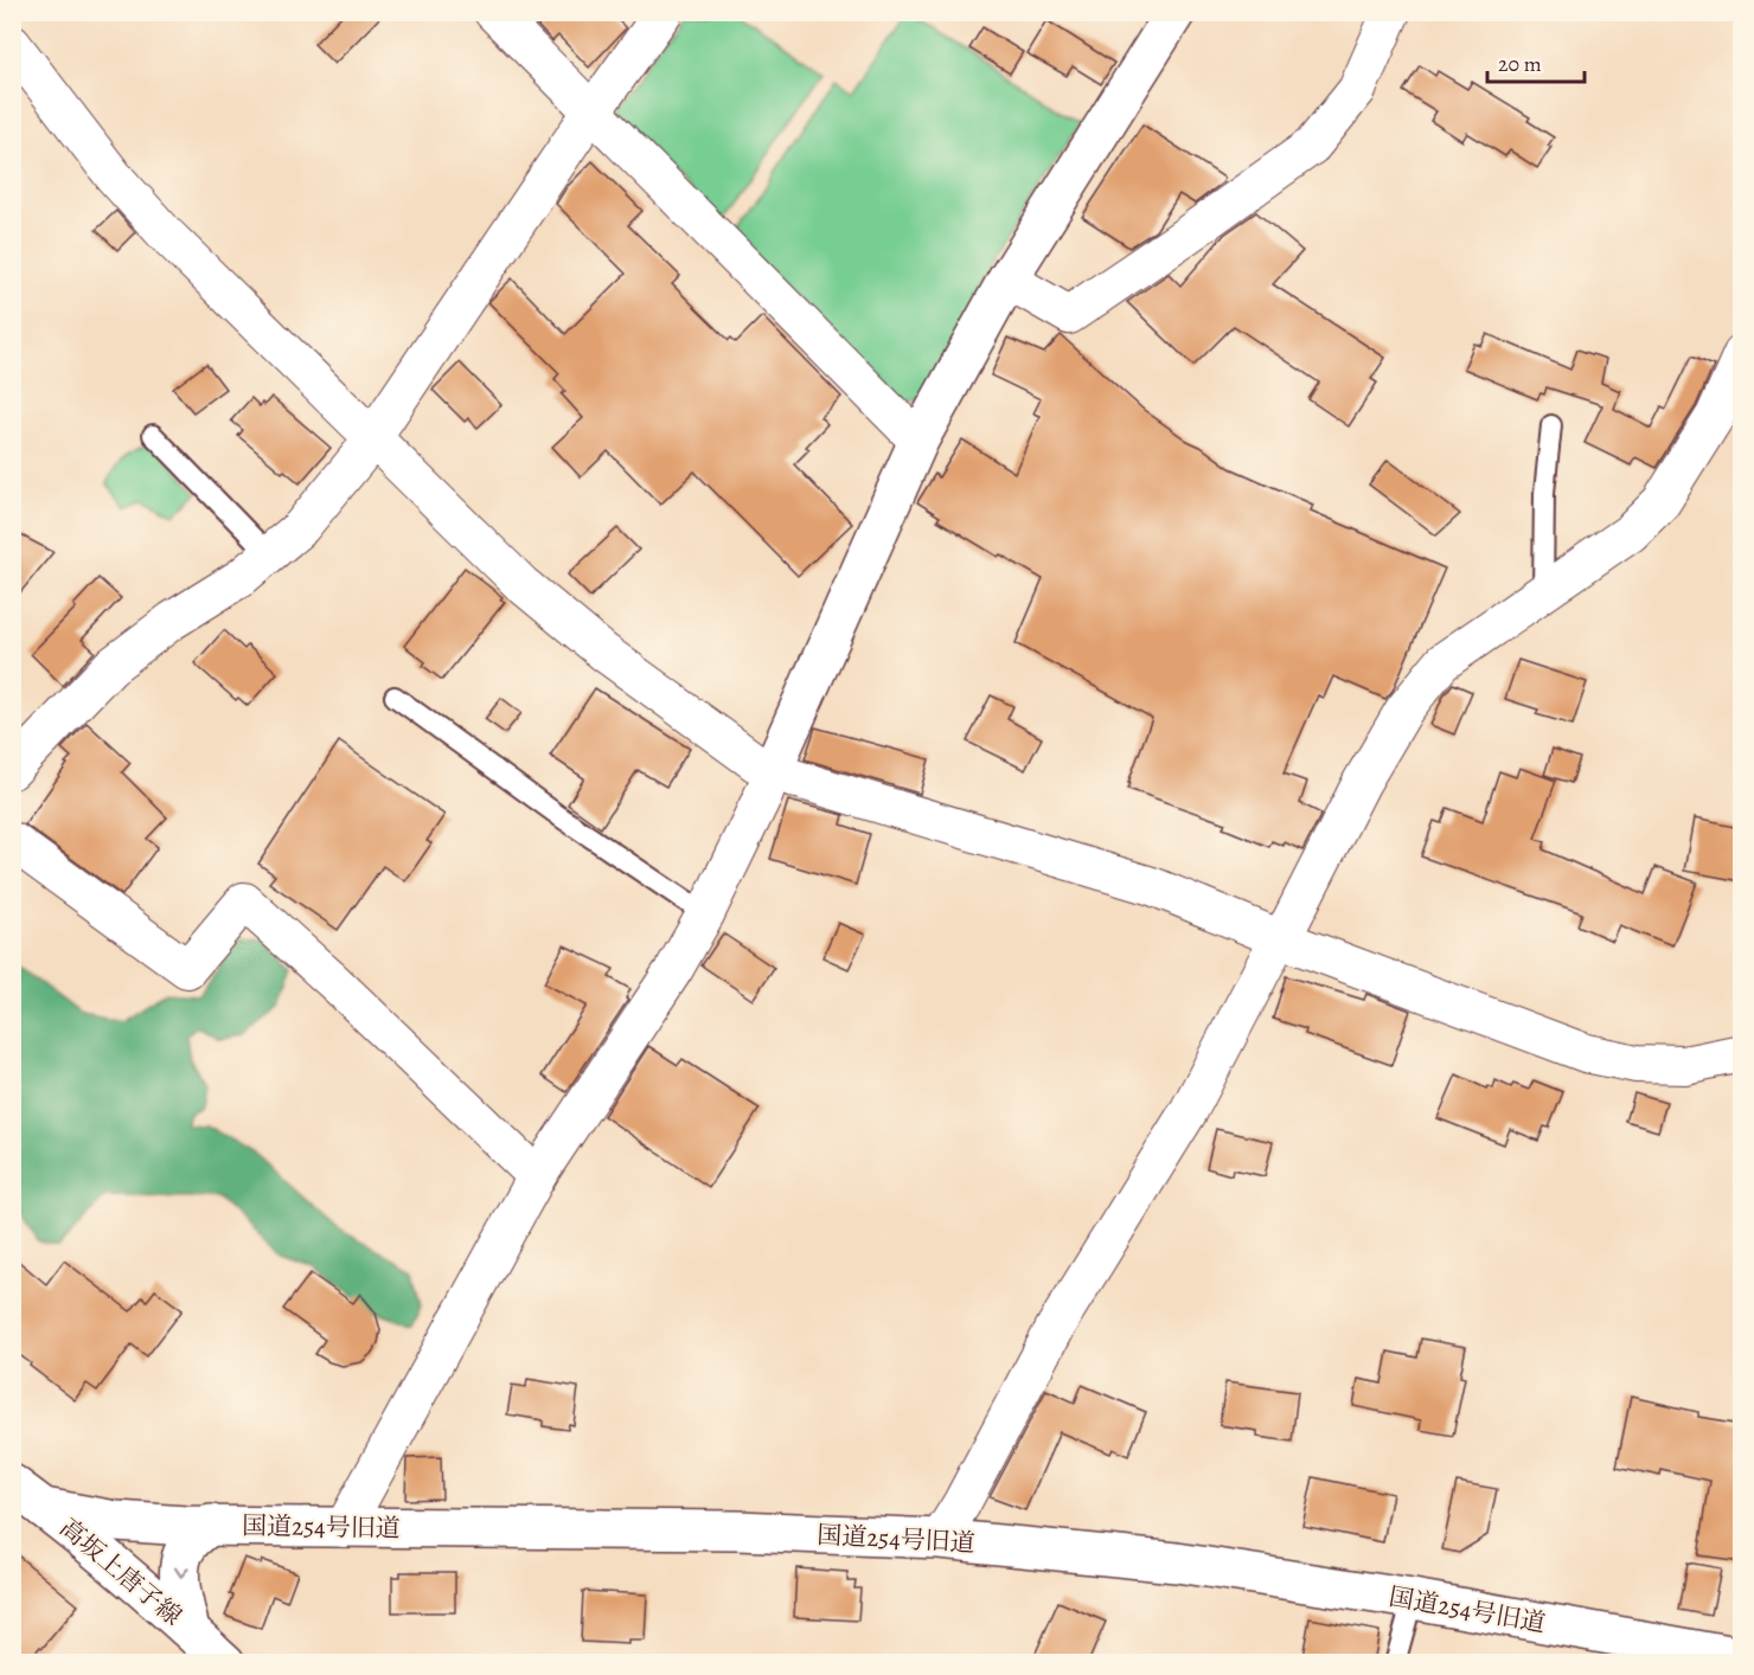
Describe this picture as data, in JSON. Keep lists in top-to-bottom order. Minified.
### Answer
{"streets":{"street":["国道254号旧道","高坂上唐子線"]},"crossings":[["国道254号旧道","高坂上唐子線"]],"scale_bar":"20 m"}
